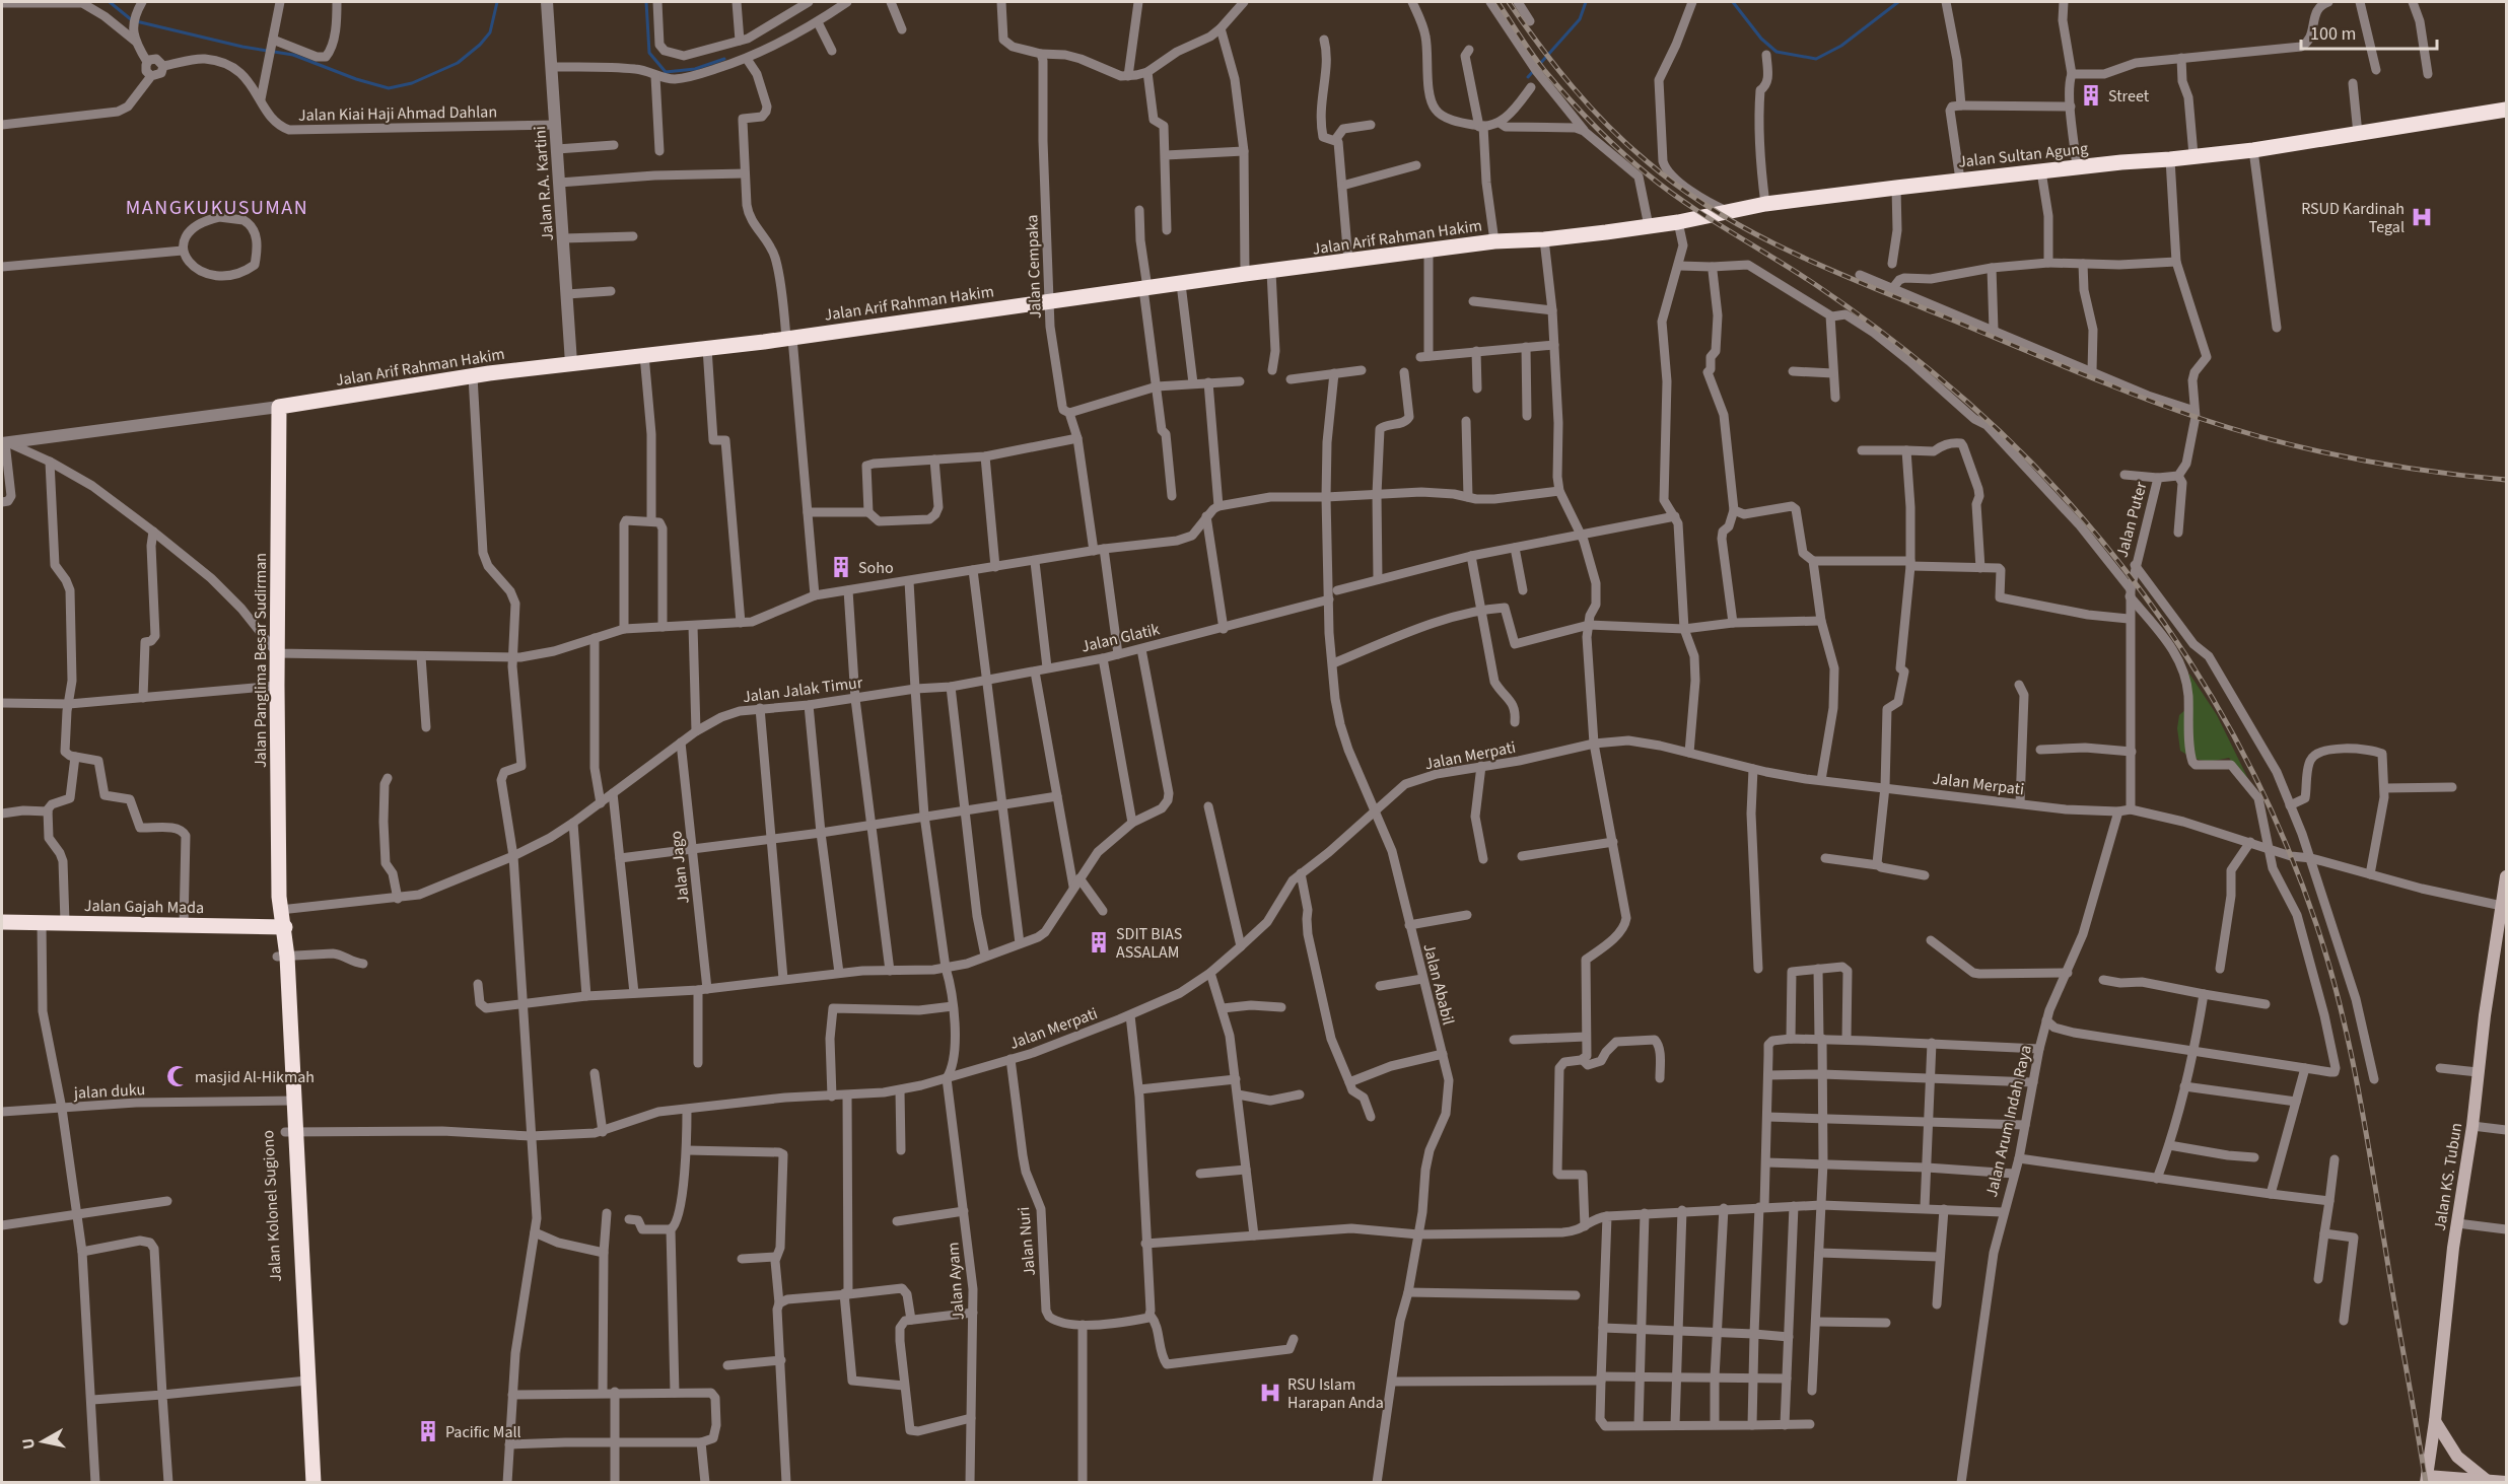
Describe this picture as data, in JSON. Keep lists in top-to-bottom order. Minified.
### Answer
{"streets":{"highway":["Jalan Sultan Agung","Jalan Arif Rahman Hakim","Jalan Panglima Besar Sudirman","Jalan Gajah Mada"],"main road":["Jalan KS. Tubun"],"street":["Jalan Kiai Haji Ahmad Dahlan","Jalan R.A. Kartini","Jalan Cempaka","Jalan Puter","Jalan Glatik","Jalan Jalak Timur","Jalan Merpati","Jalan Jago","Jalan Ababil","jalan duku","Jalan Arum Indah Raya","Jalan Nuri","Jalan Ayam"]},"crossings":[["Jalan Kiai Haji Ahmad Dahlan","Jalan R.A. Kartini"],["Jalan Sultan Agung","Jalan Arif Rahman Hakim"],["Jalan R.A. Kartini","Jalan Arif Rahman Hakim"],["Jalan Arif Rahman Hakim","Jalan Cempaka"],["Jalan Arif Rahman Hakim","Jalan Panglima Besar Sudirman"],["Jalan Cempaka","Jalan Glatik"],["Jalan Puter","Jalan Merpati"],["Jalan Glatik","Jalan Jalak Timur"],["Jalan Glatik","Jalan Ababil"],["Jalan Panglima Besar Sudirman","Jalan Jalak Timur"],["Jalan Panglima Besar Sudirman","Jalan Merpati"],["Jalan Panglima Besar Sudirman","Jalan Gajah Mada"],["Jalan Panglima Besar Sudirman","jalan duku"],["Jalan Jalak Timur","Jalan Jago"],["Jalan Jalak Timur","Jalan Gajah Mada"],["Jalan Merpati","Jalan Ababil"],["Jalan Merpati","Jalan Arum Indah Raya"],["Jalan Merpati","Jalan KS. Tubun"],["Jalan Merpati","Jalan Nuri"],["Jalan Merpati","Jalan Ayam"]],"districts":["MANGKUKUSUMAN"],"places":{"building":["Street","Soho","SDIT BIAS ASSALAM","Pacific Mall"],"hospital":["RSUD Kardinah Tegal","RSU Islam Harapan Anda"],"mosque":["masjid Al-Hikmah"]},"scale_bar":"100 m","north":"left"}
